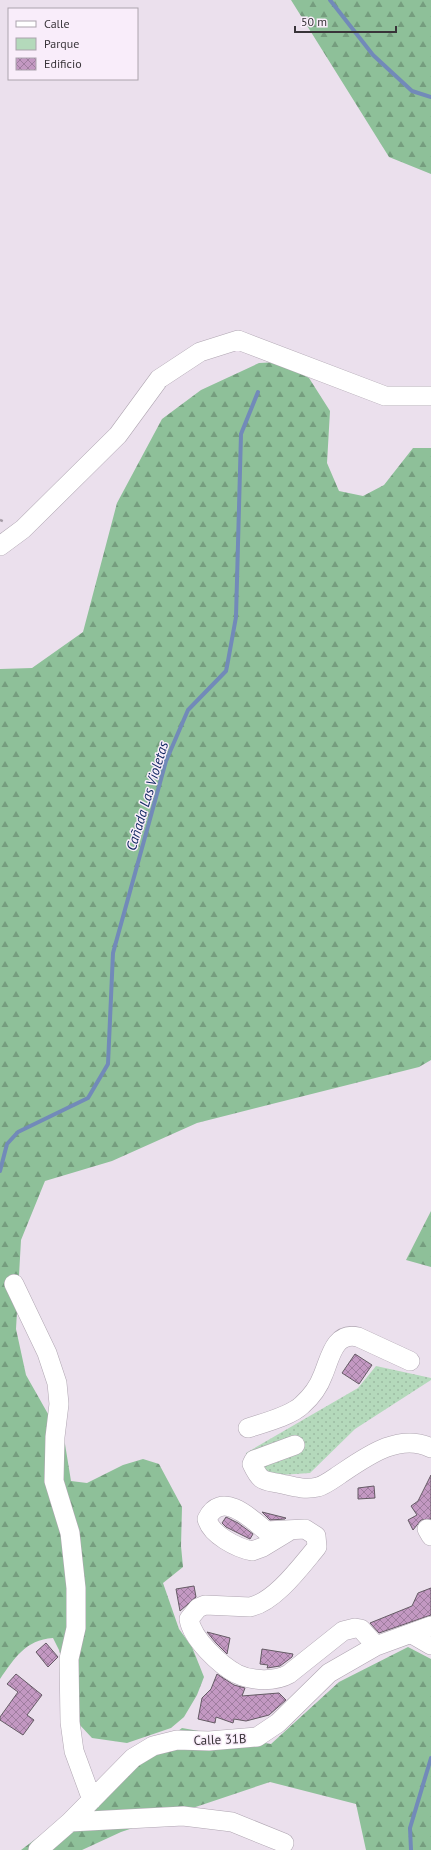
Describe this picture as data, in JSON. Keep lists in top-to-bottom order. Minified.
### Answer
{"streets":{"street":["Calle 31B"]},"water":["Cañada Las Violetas"],"legend":["Calle","Parque","Edificio"],"scale_bar":"50 m"}
